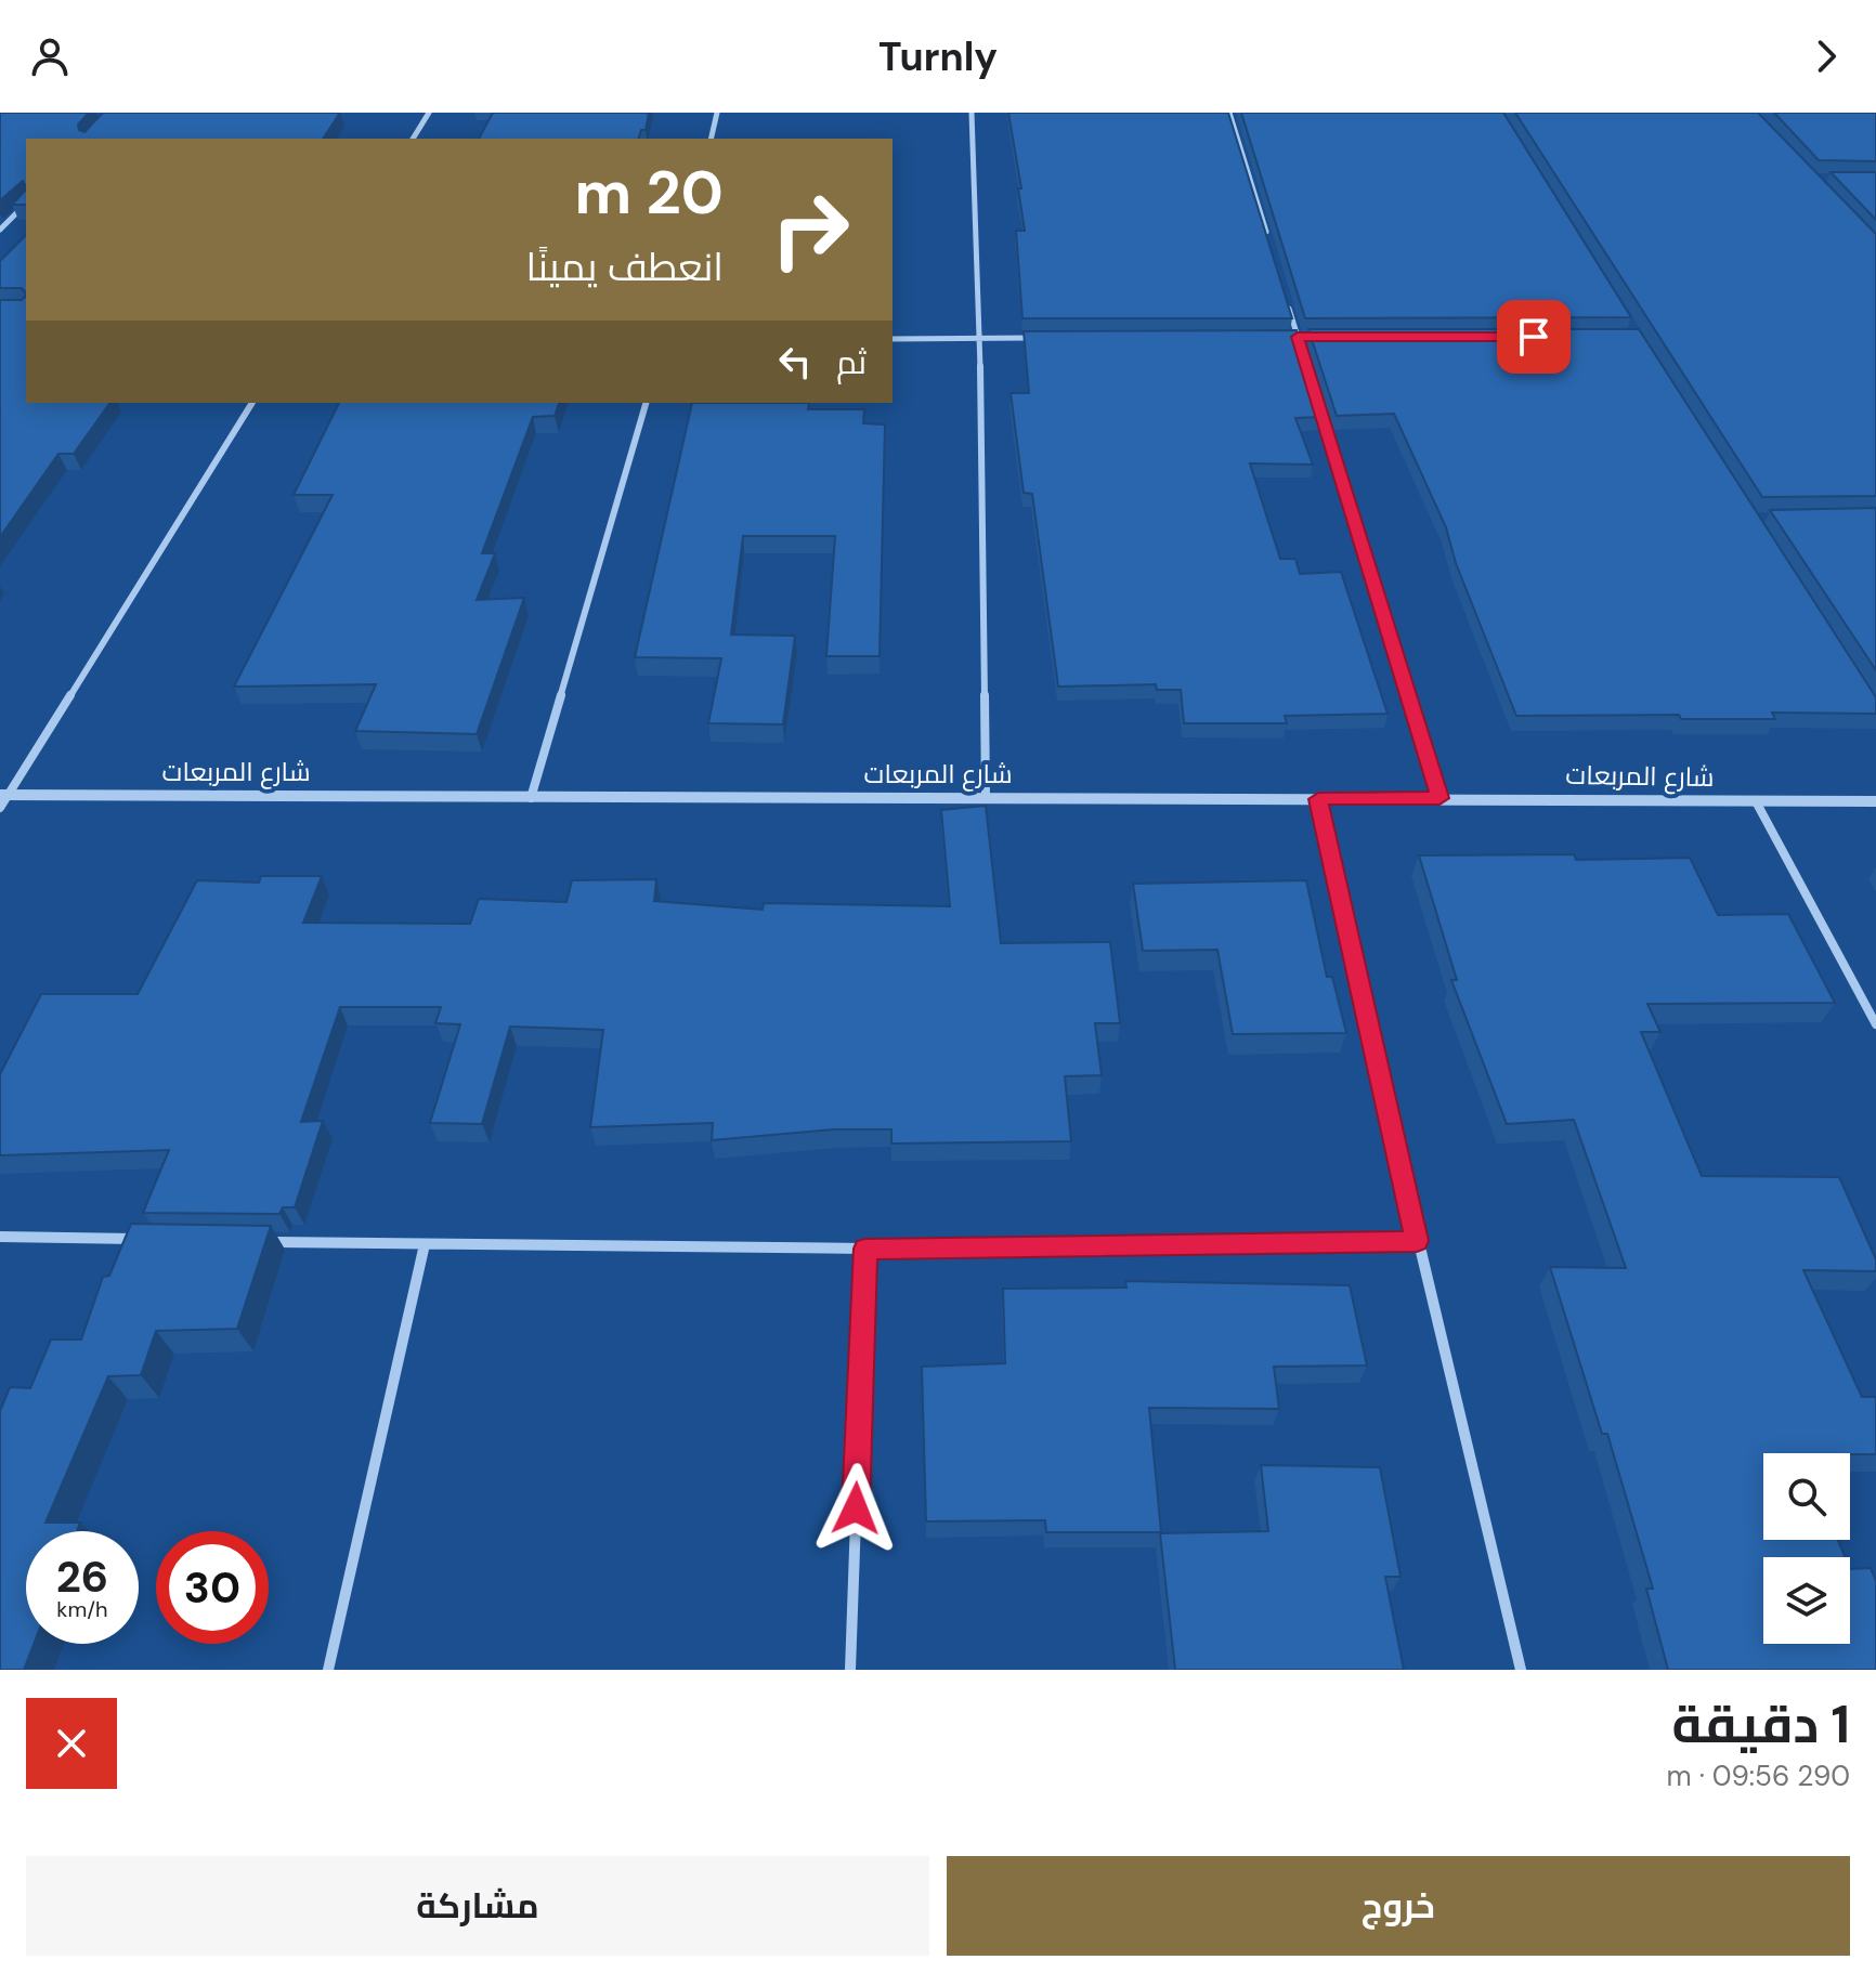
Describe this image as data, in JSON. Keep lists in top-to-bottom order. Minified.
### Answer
{"streets":{"street":["شارع المربعات"]},"page":{"header":"Turnly","turn":["20 m","انعطف يمينًا"],"then":"ثم","speed":"26 km/h","limit":"30","heading":["1 دقيقة","290 m · 09:56"],"buttons":["خروج","مشاركة"]}}
